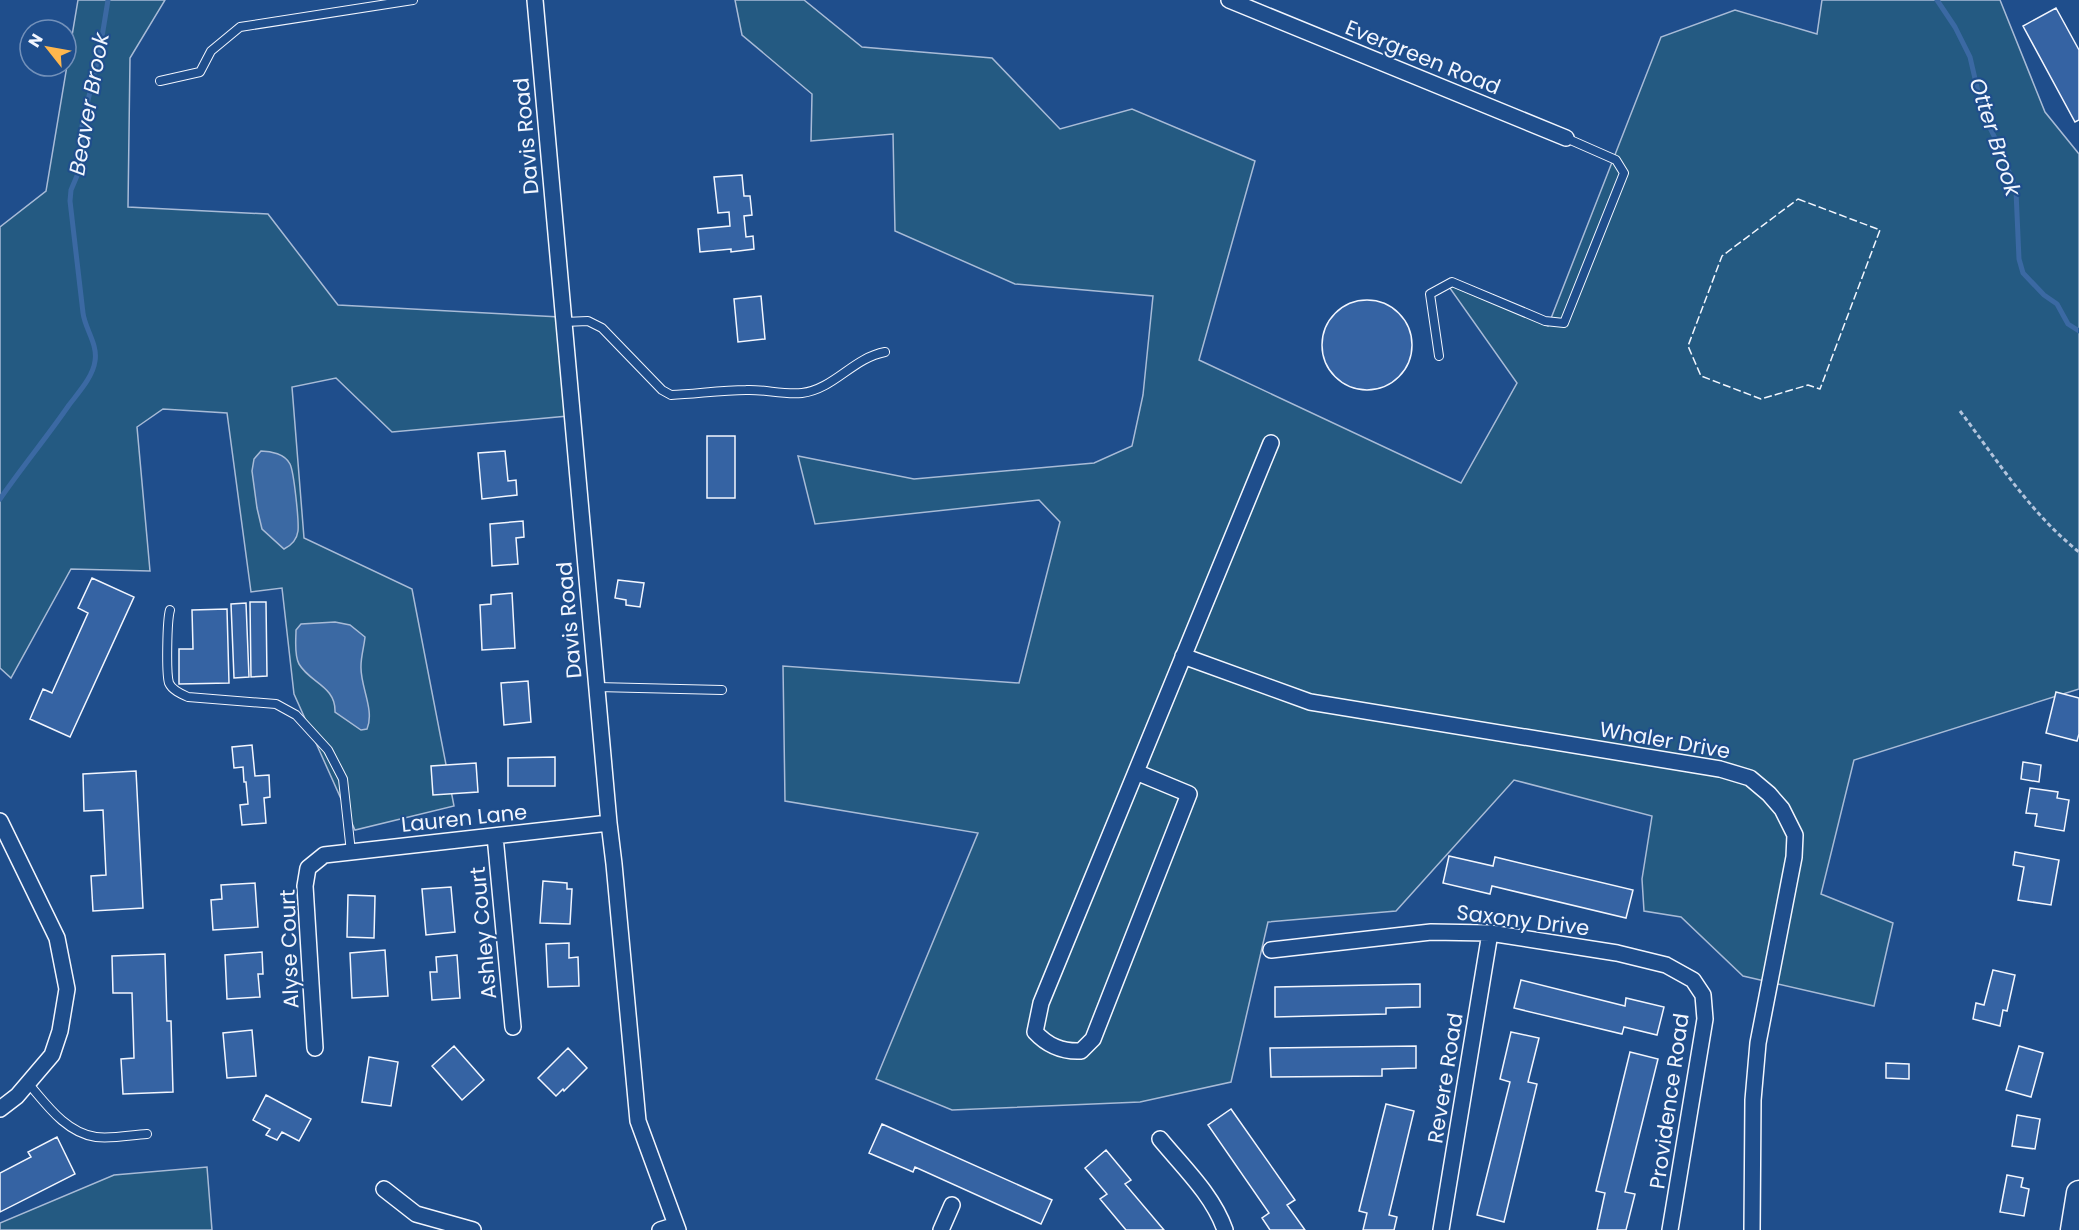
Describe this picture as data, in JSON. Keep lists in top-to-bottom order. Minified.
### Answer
{"streets":{"street":["Evergreen Road","Davis Road","Whaler Drive","Lauren Lane","Saxony Drive","Ashley Court","Alyse Court","Revere Road","Providence Road"]},"crossings":[["Davis Road","Lauren Lane"],["Lauren Lane","Ashley Court"],["Lauren Lane","Alyse Court"],["Saxony Drive","Revere Road"],["Saxony Drive","Providence Road"]],"water":["Beaver Brook","Otter Brook"],"north":"top left"}
